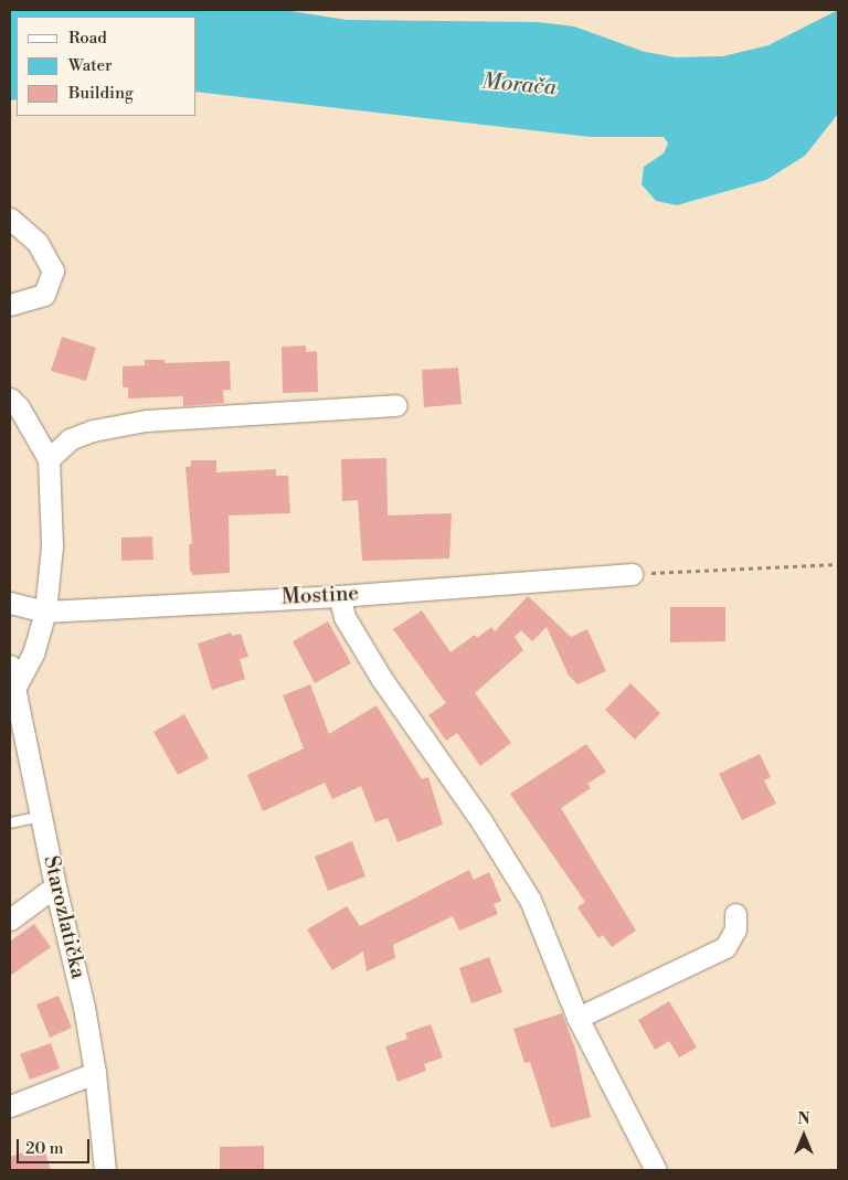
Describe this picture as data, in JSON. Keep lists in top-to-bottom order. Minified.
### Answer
{"streets":{"street":["Mostine","Starozlatička"]},"water":["Morača"],"legend":["Road","Water","Building"],"scale_bar":"20 m","north":"top"}
